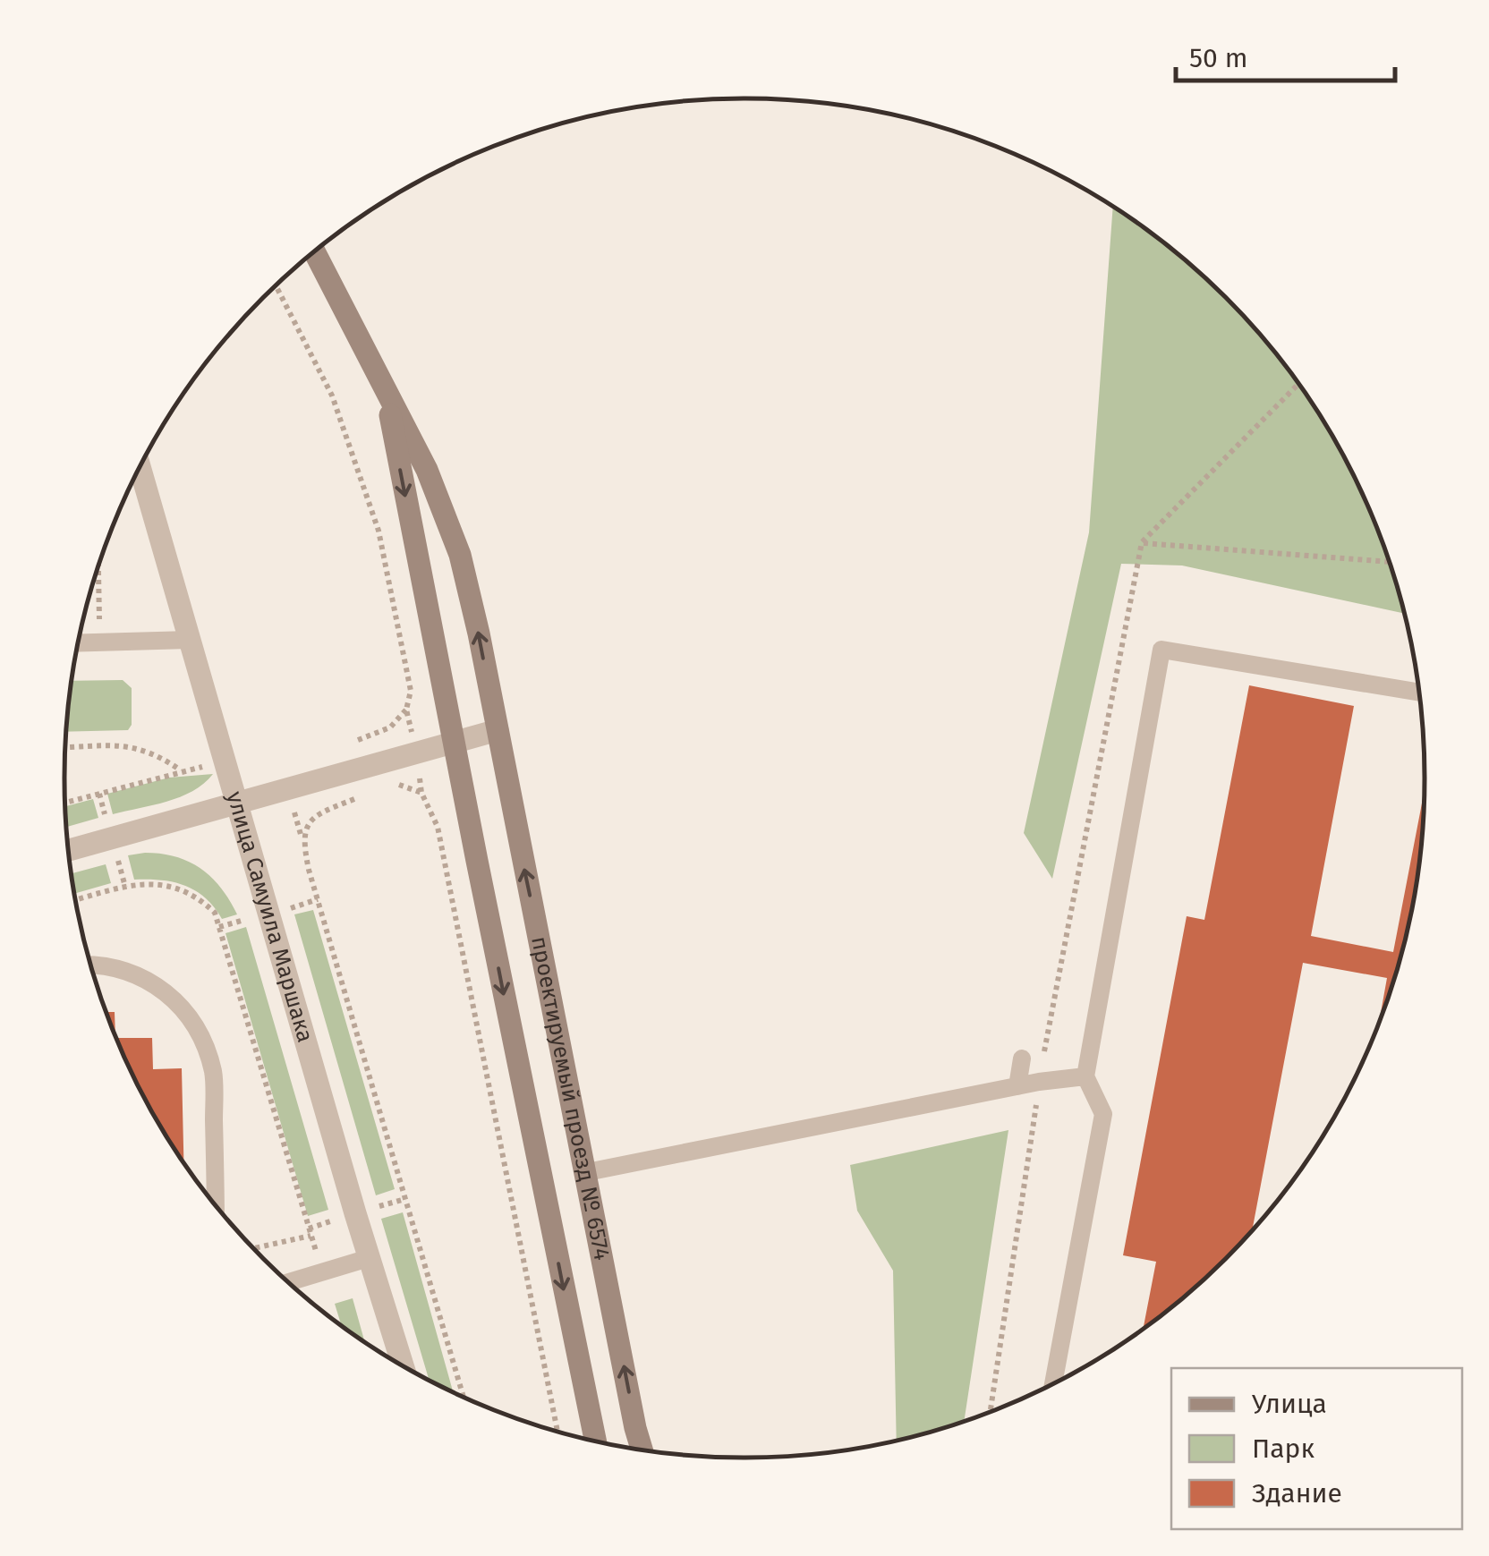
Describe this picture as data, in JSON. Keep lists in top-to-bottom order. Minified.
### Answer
{"streets":{"main road":["проектируемый проезд № 6574"],"street":["улица Самуила Маршака"]},"legend":["Улица","Парк","Здание"],"scale_bar":"50 m"}
